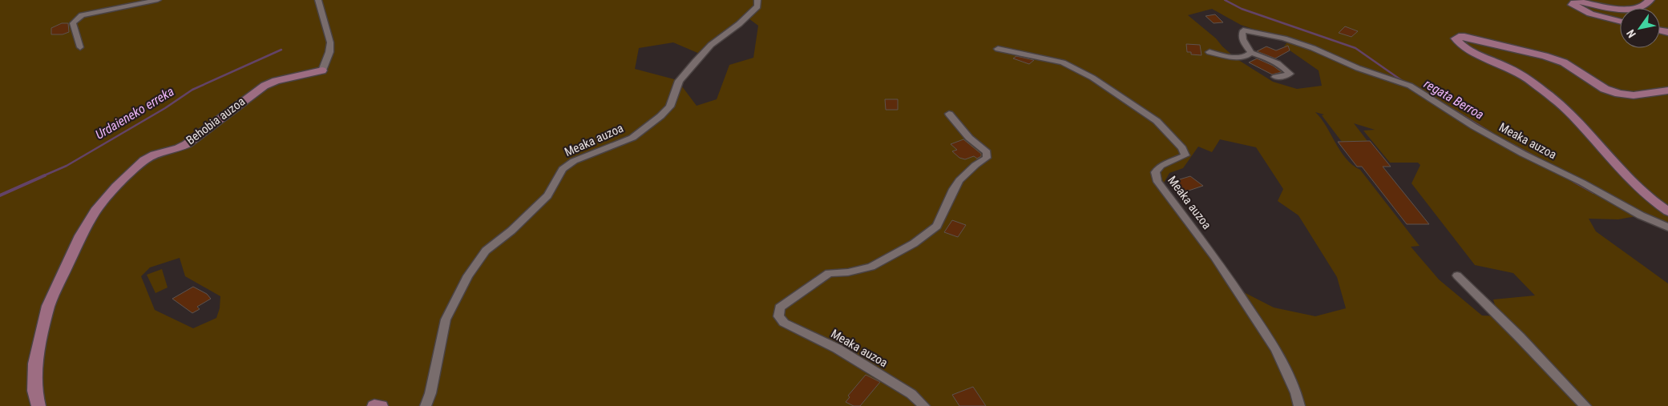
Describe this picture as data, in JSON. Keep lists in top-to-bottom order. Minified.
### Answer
{"streets":{"street":["Behobia auzoa","Meaka auzoa"]},"water":["regata Berroa","Urdaieneko erreka"],"north":"bottom left"}
